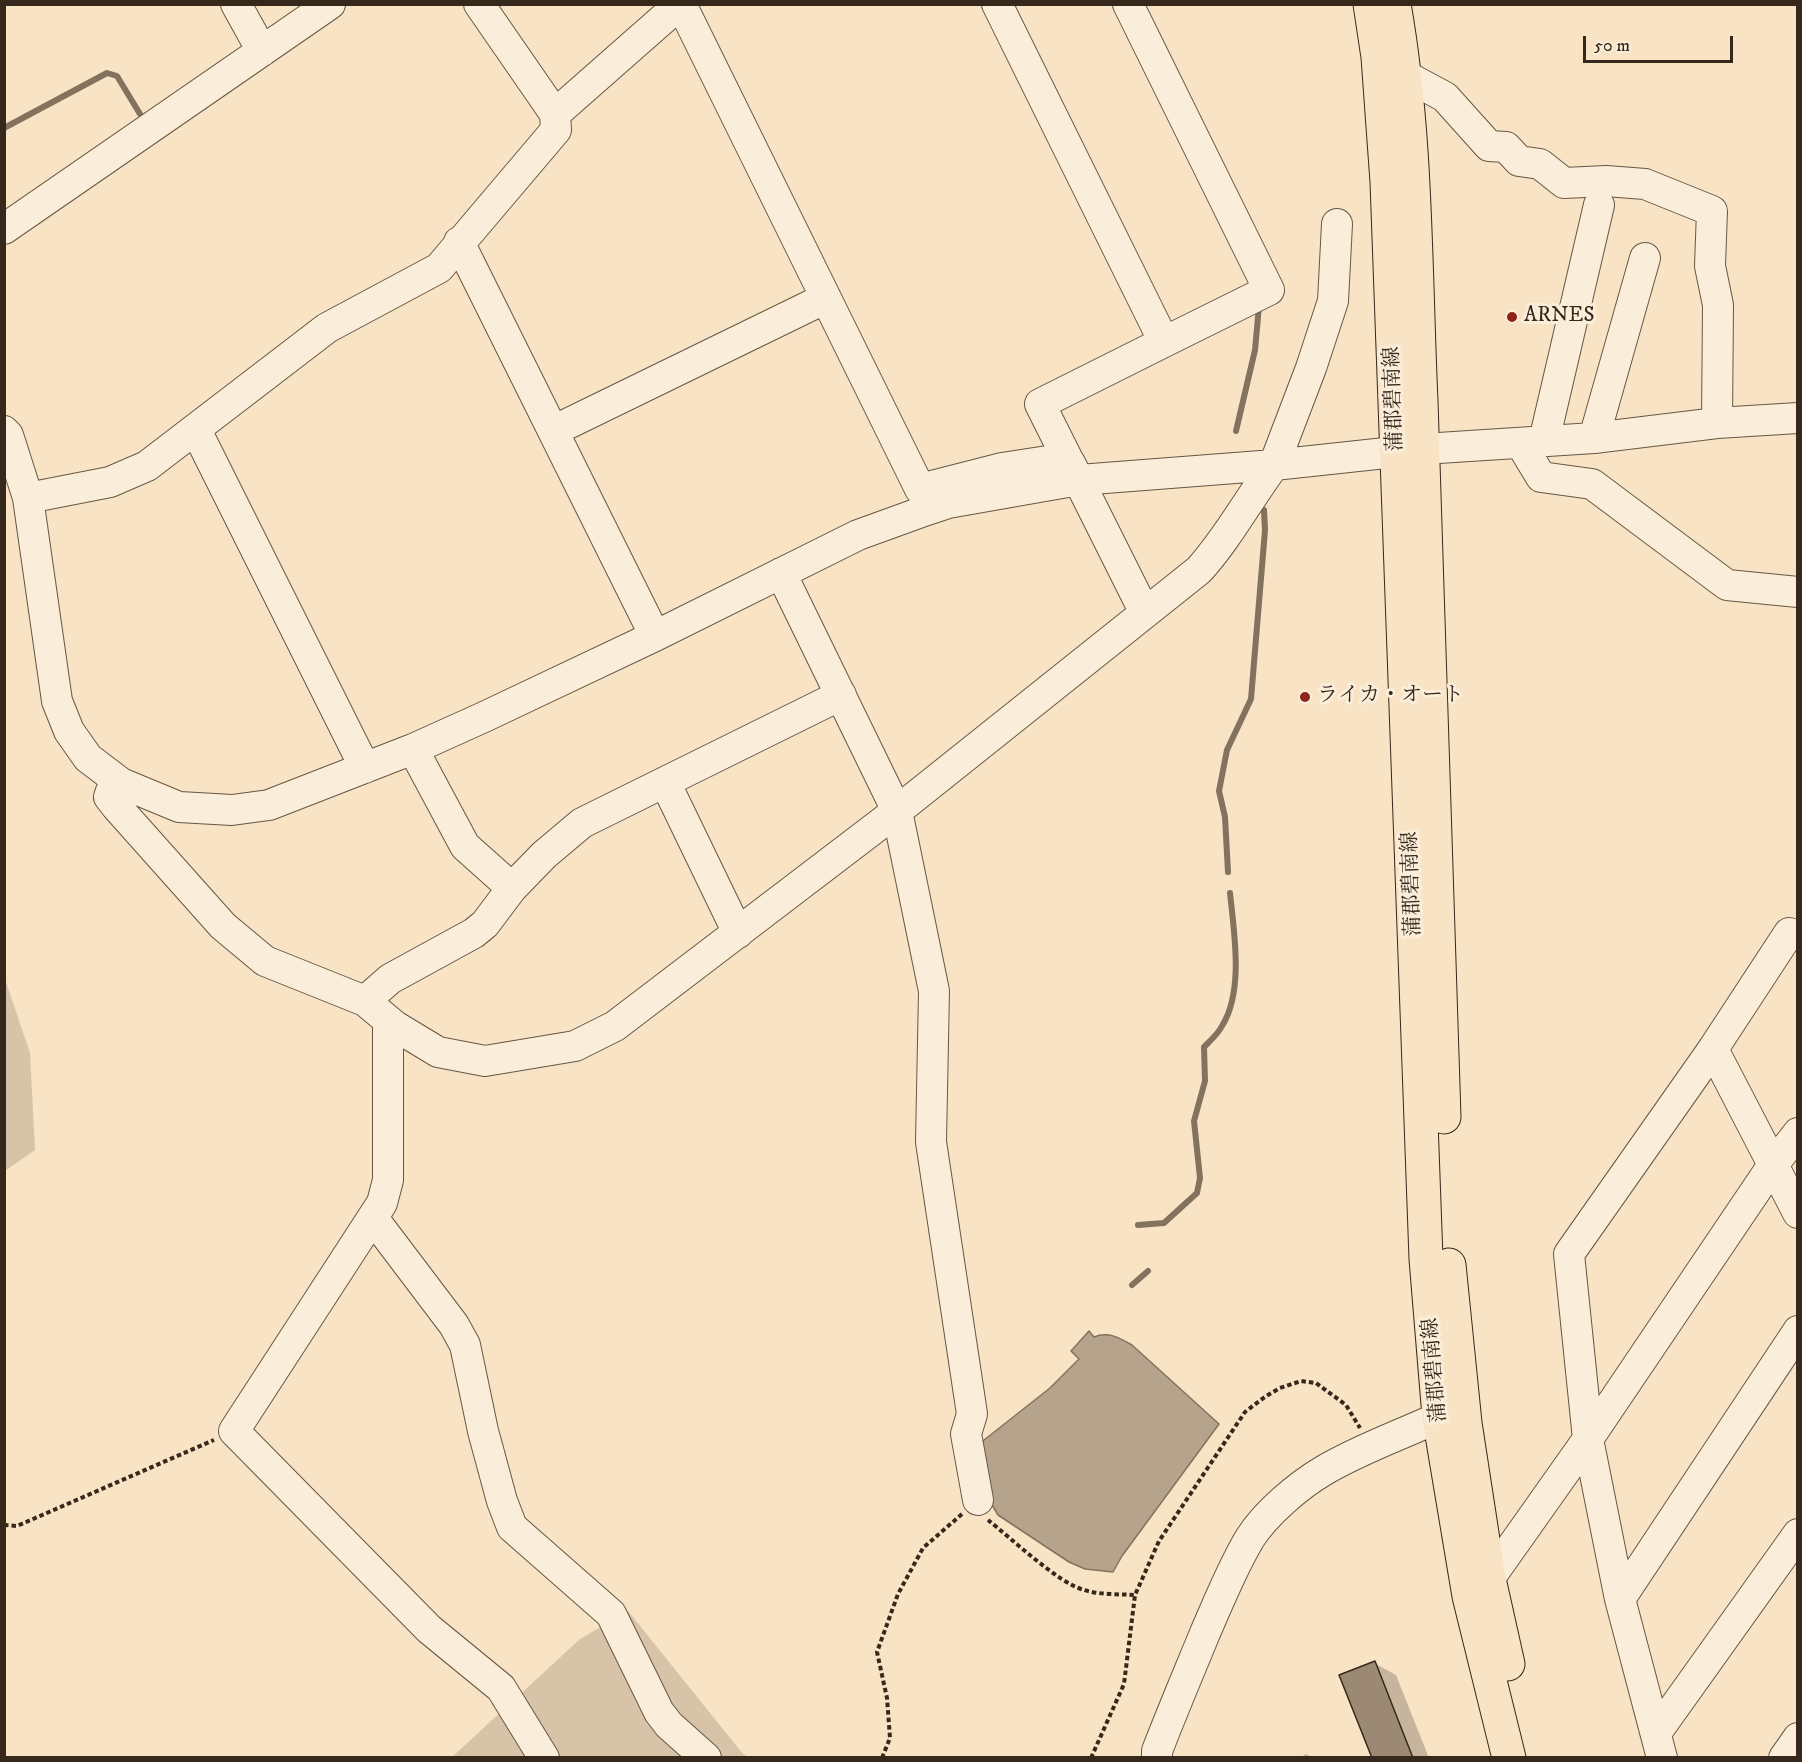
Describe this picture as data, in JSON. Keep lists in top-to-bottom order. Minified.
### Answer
{"streets":{"main road":["蒲郡碧南線"]},"places":["ARNES","ライカ・オート"],"scale_bar":"50 m"}
